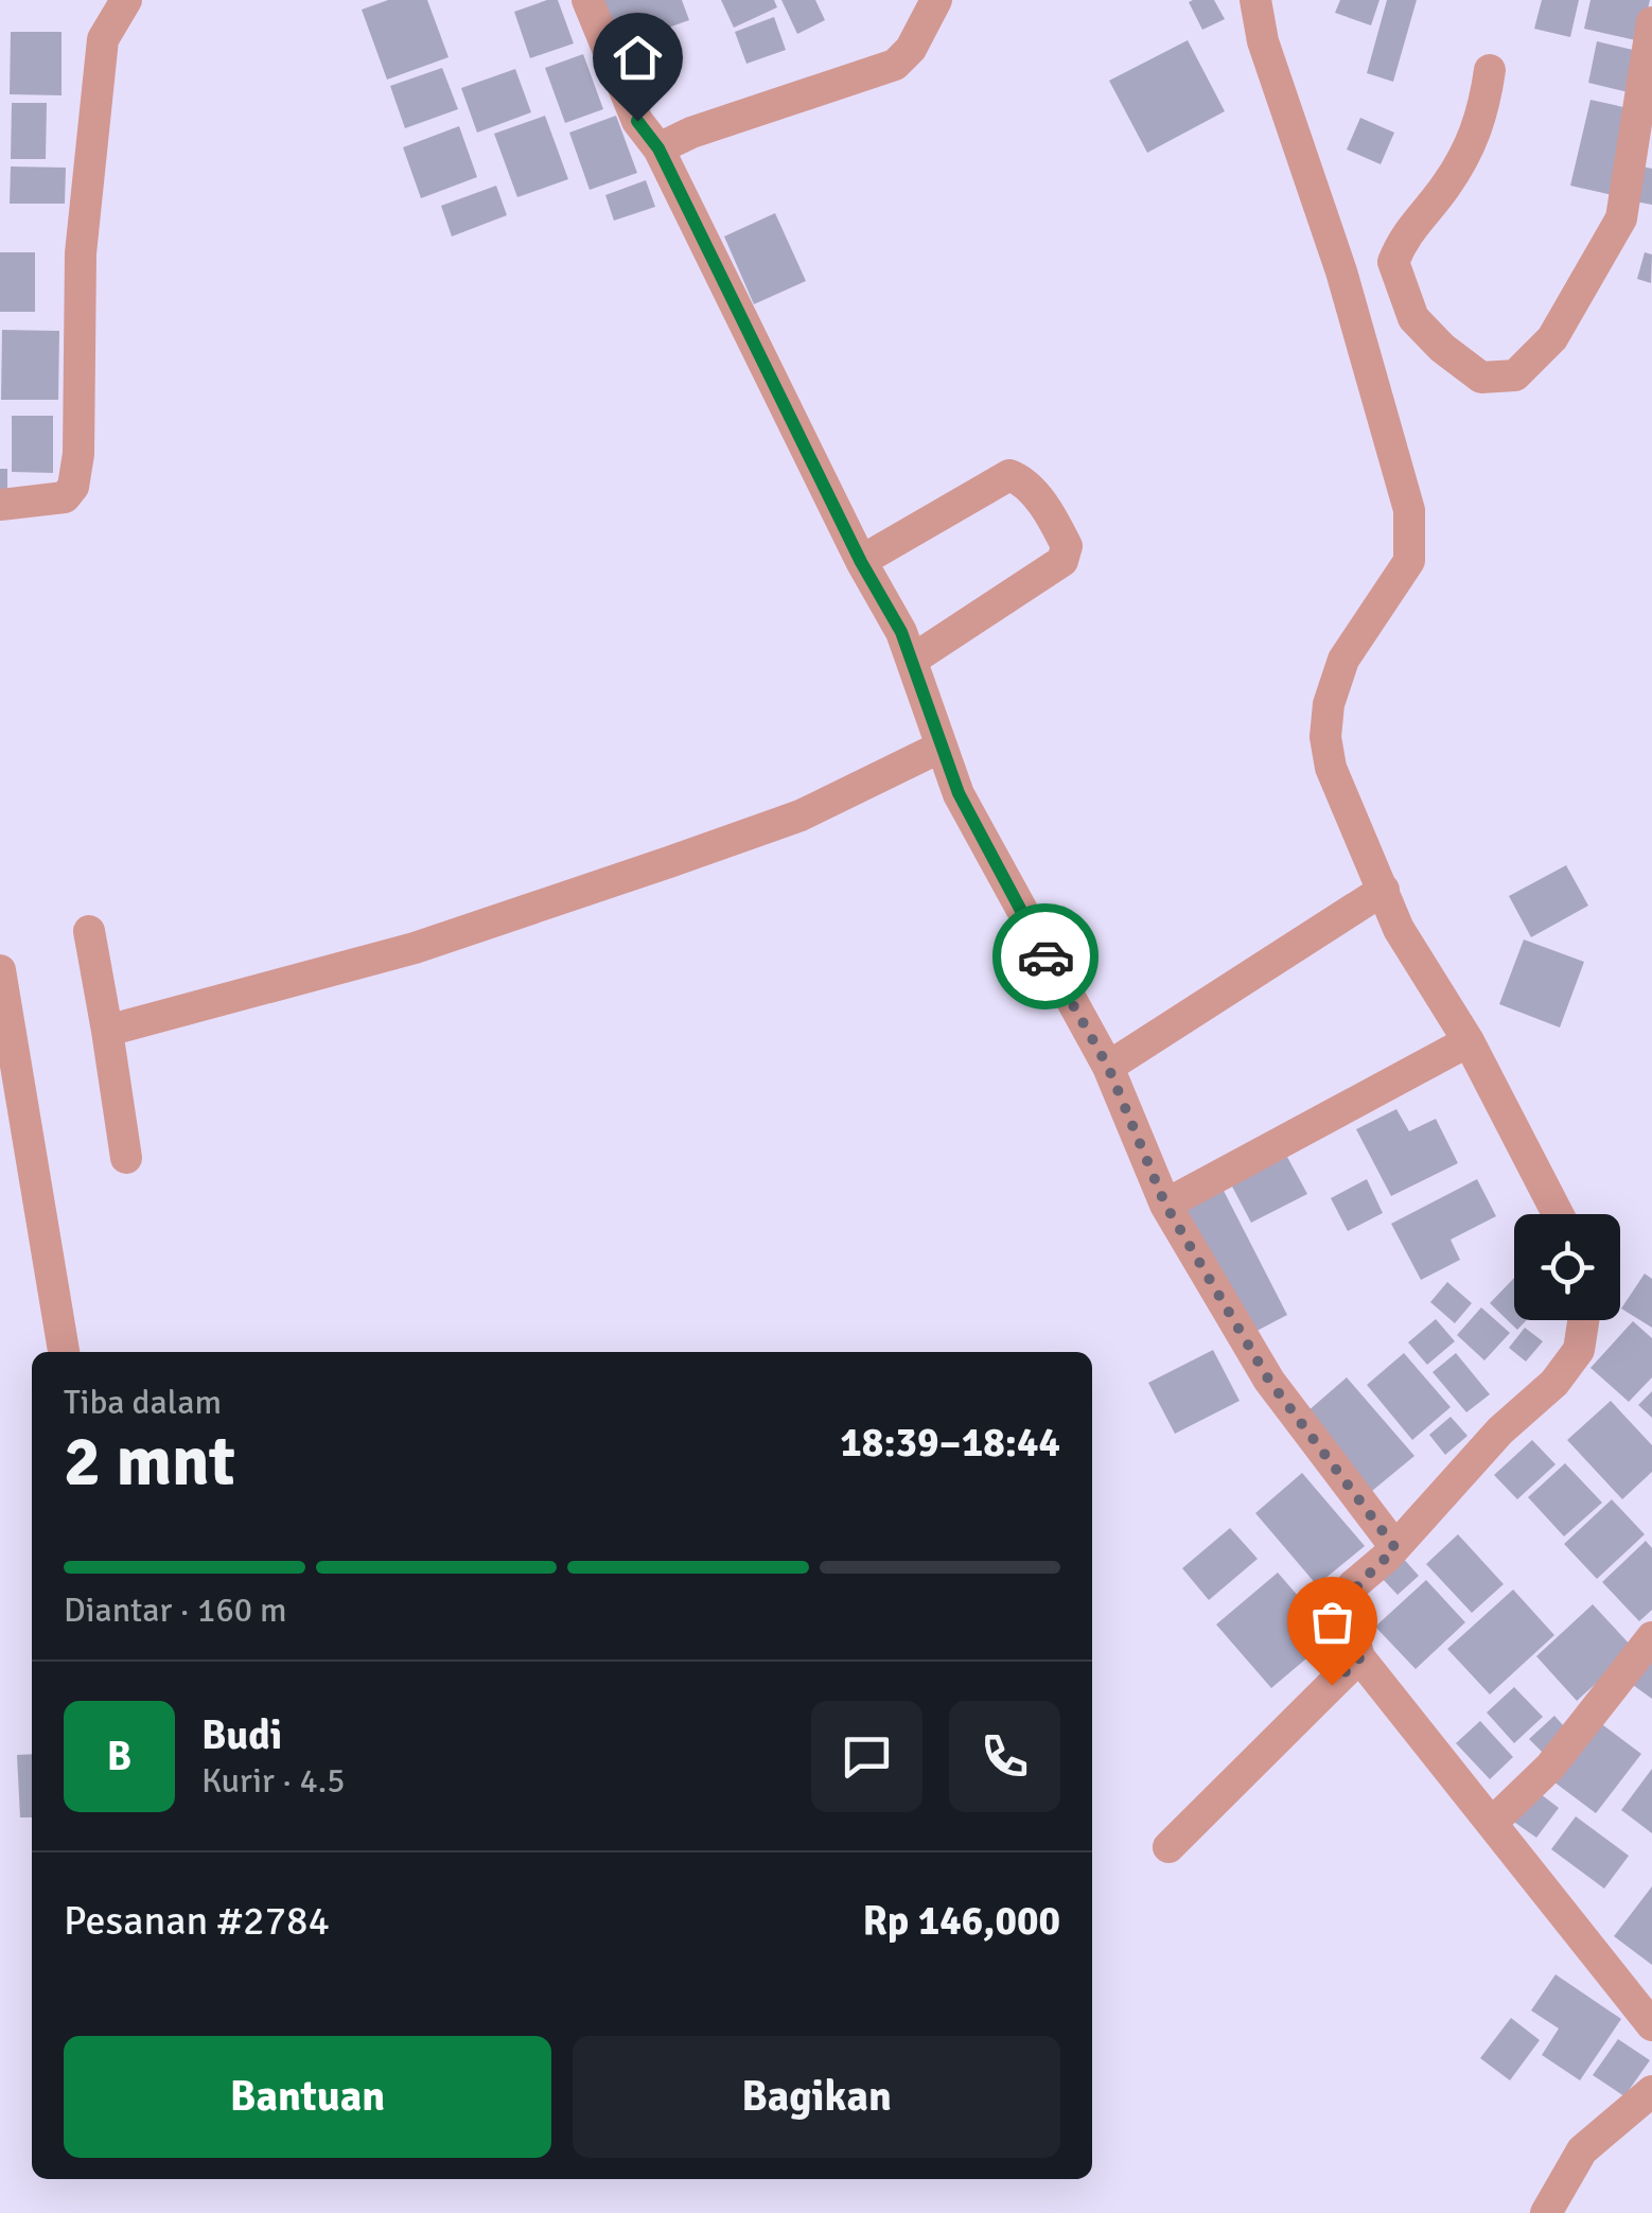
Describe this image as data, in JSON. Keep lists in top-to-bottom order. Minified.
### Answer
{"page":{"heading":["2 mnt","Tiba dalam","18:39–18:44"],"panel":["Budi","Kurir · 4.5","Pesanan #2784","Rp 146,000"],"bar":"Diantar · 160 m","round":"B","buttons":["Bantuan","Bagikan"]}}
